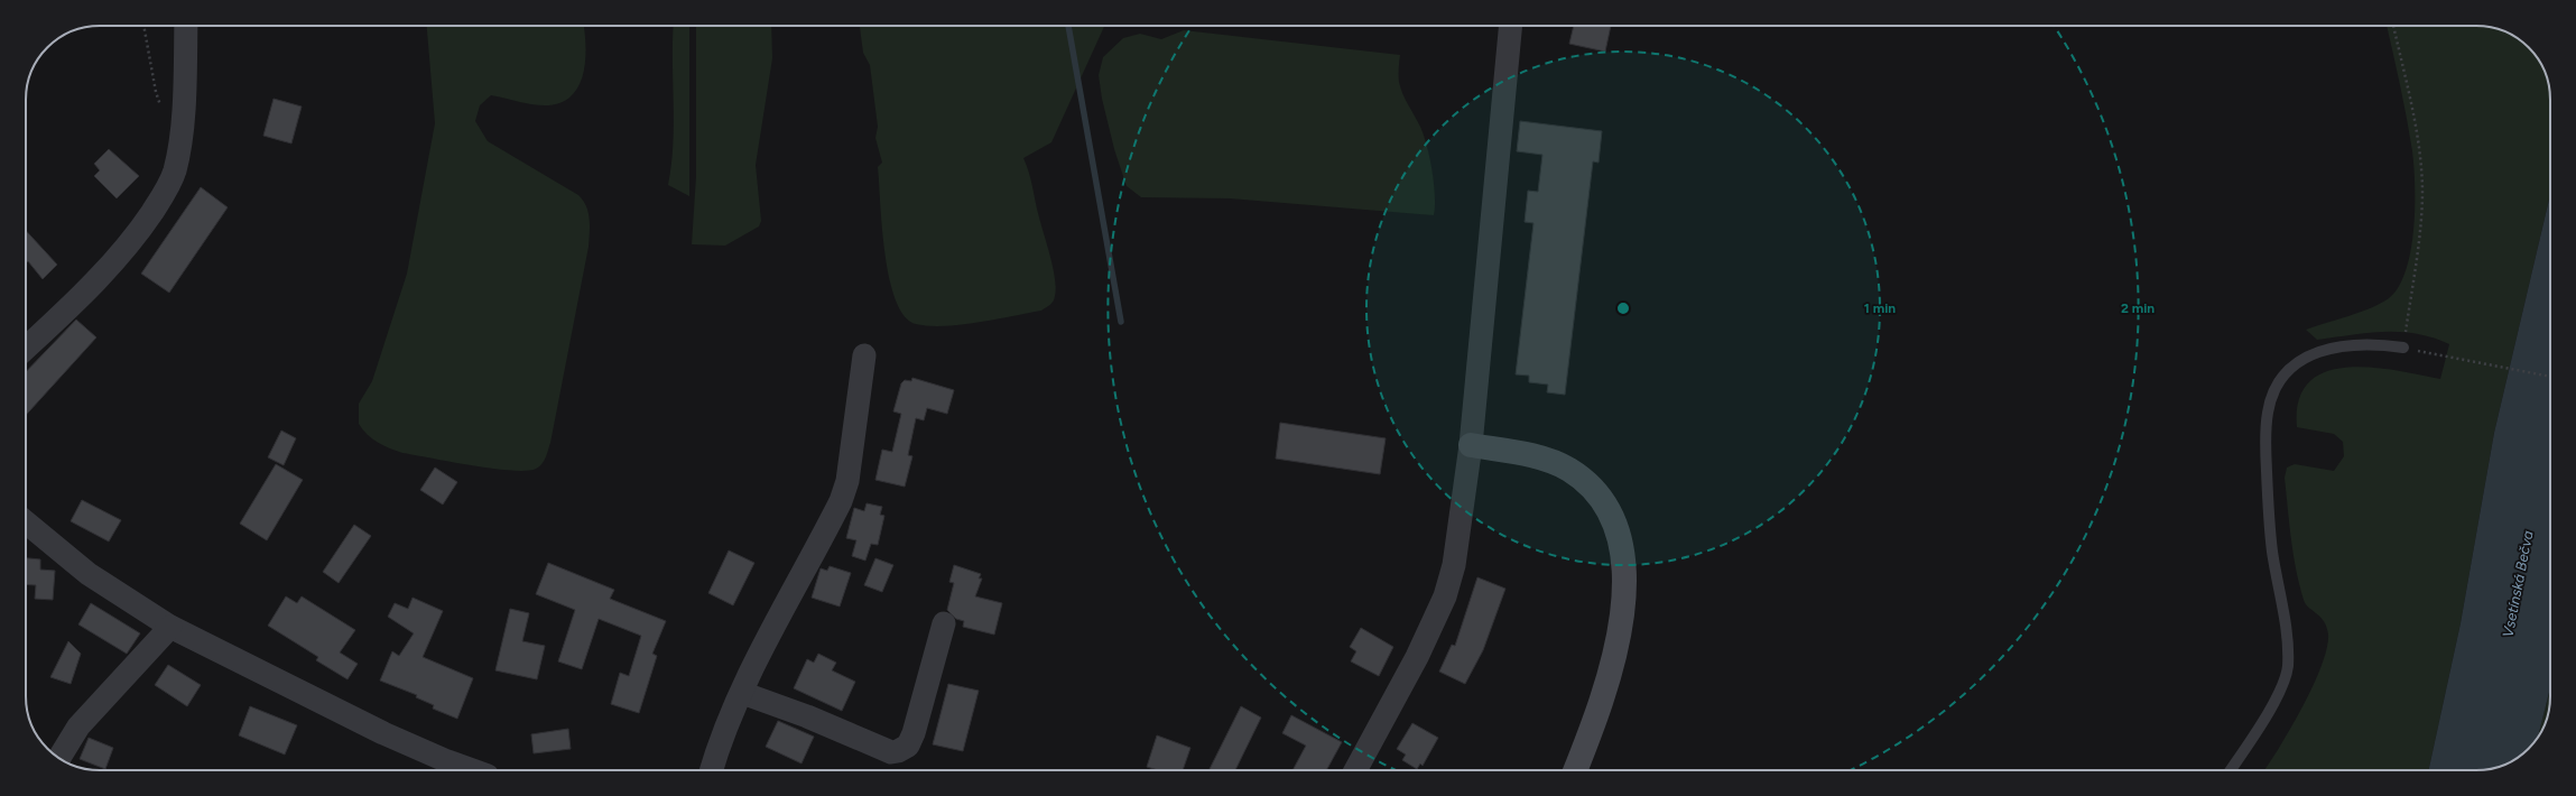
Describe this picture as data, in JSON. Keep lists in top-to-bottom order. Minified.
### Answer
{"water":["Vsetínská Bečva"],"rings":["1 min","2 min"]}
